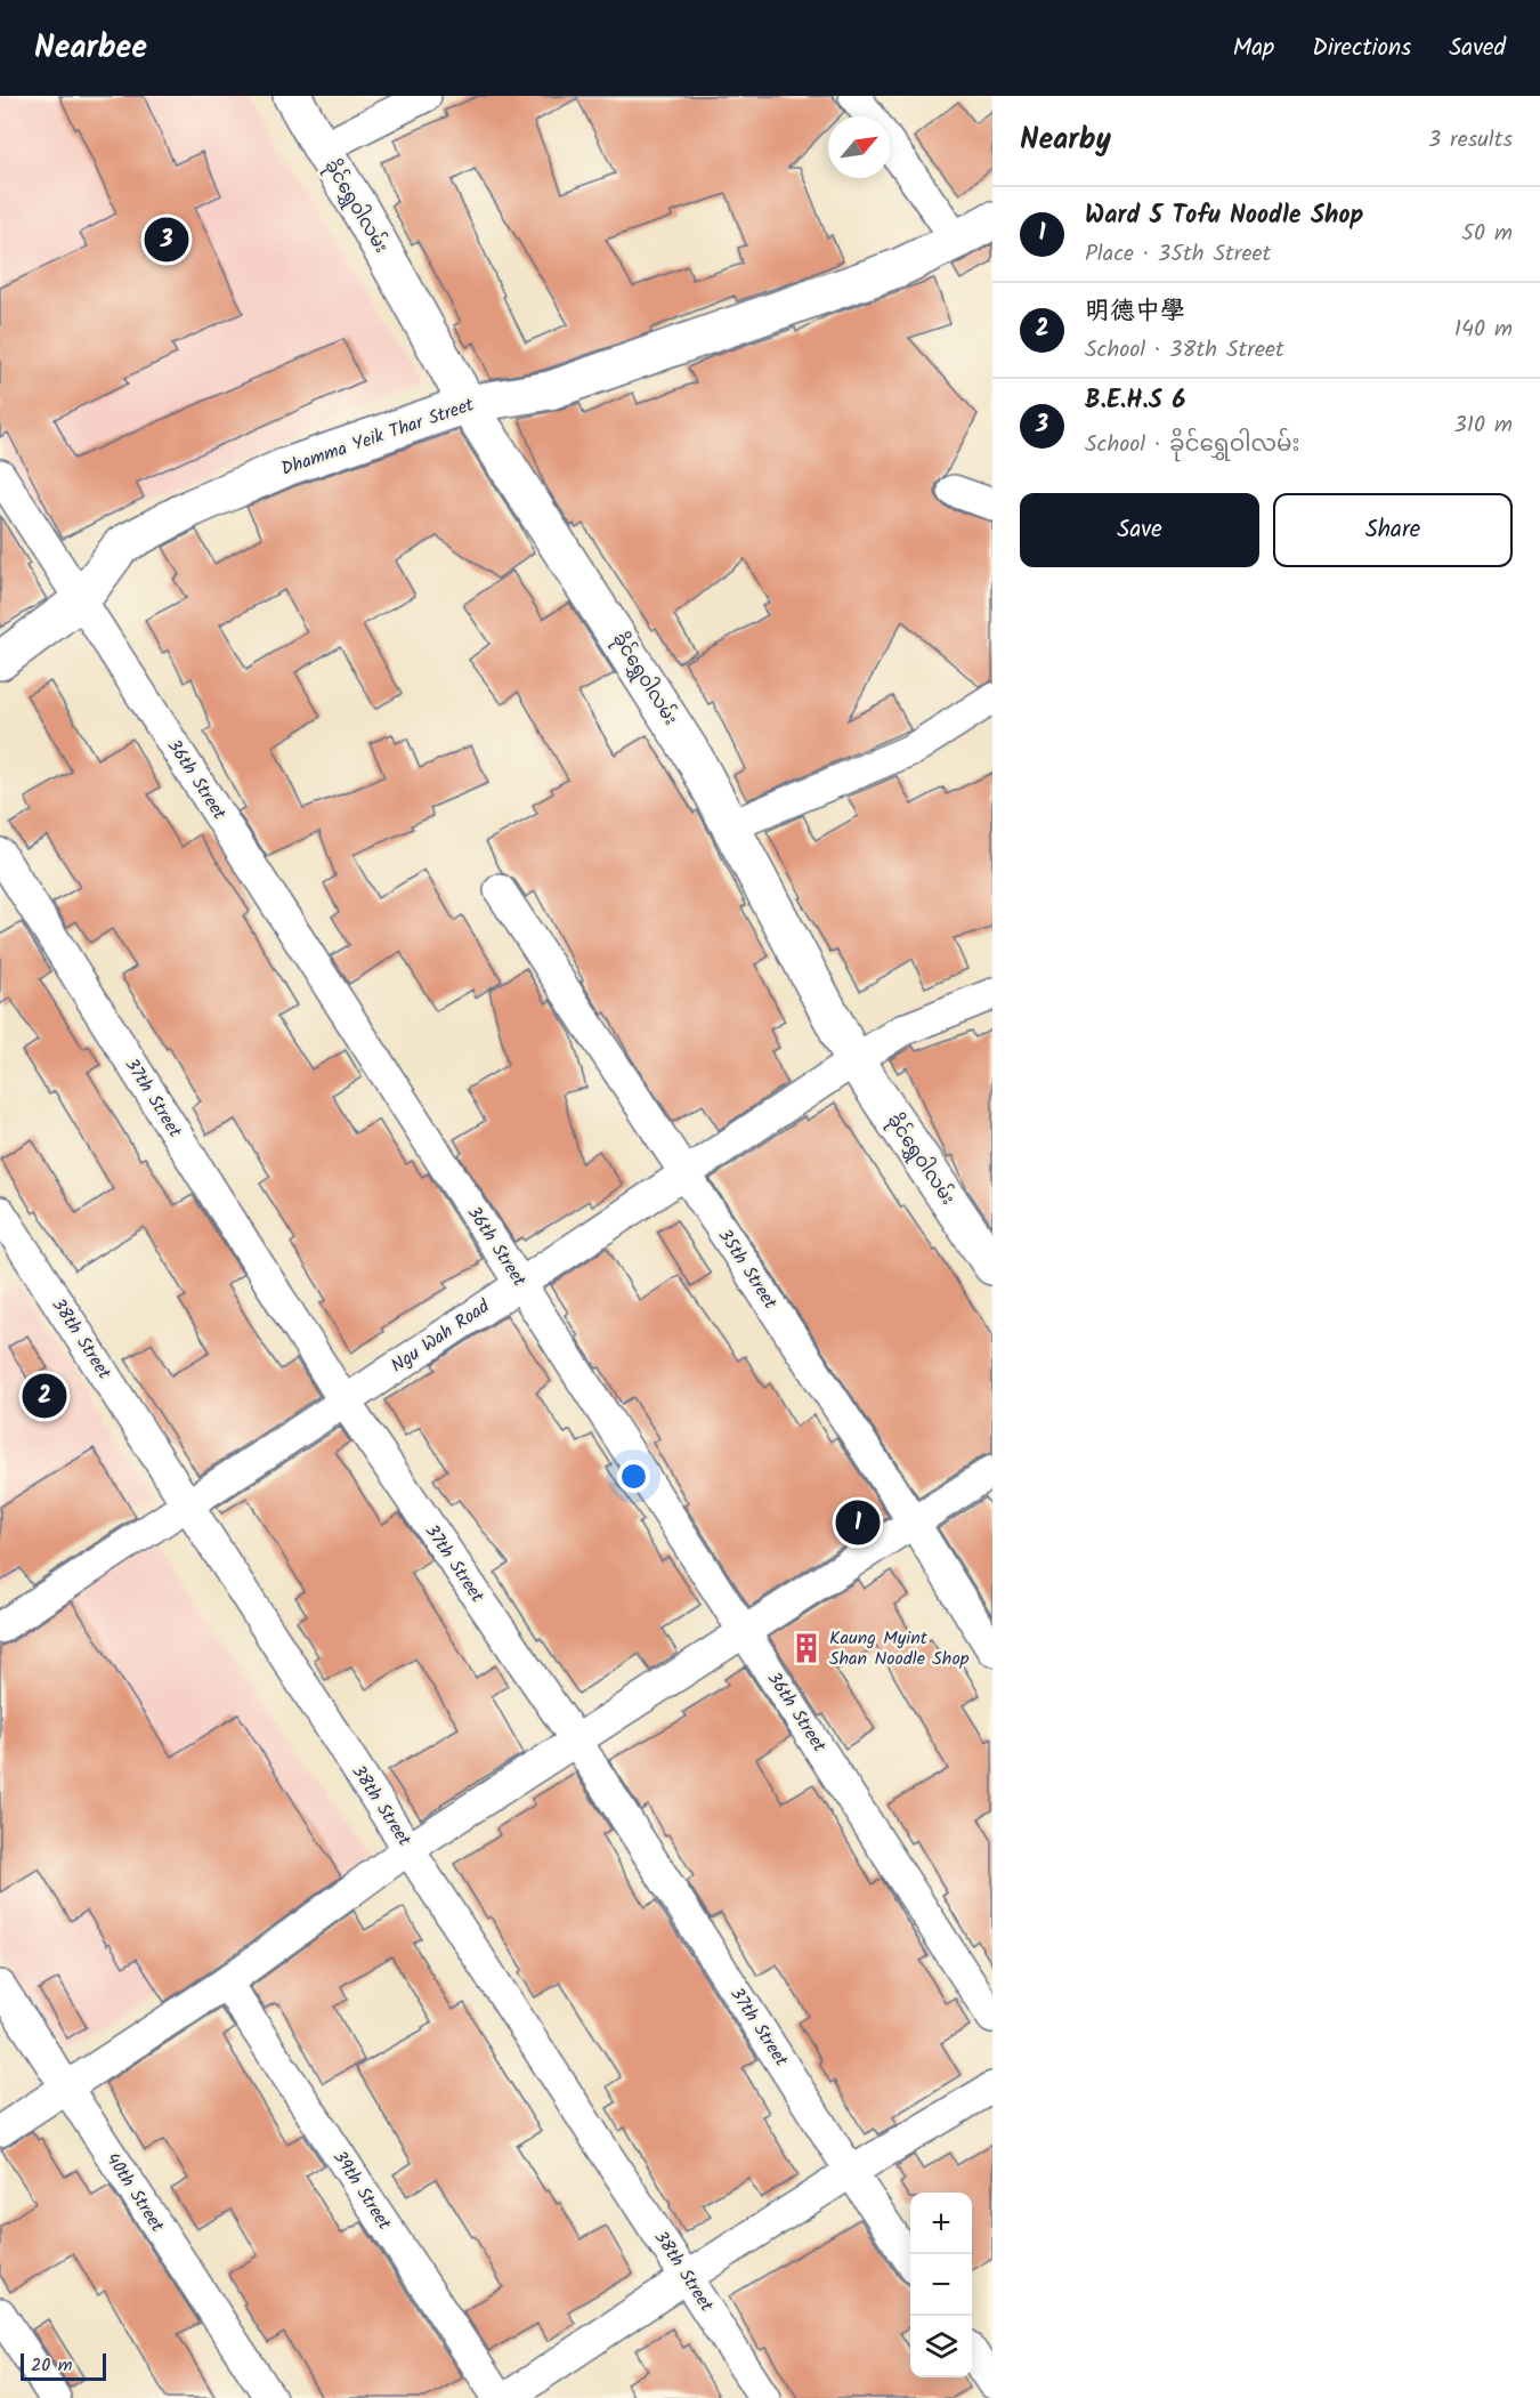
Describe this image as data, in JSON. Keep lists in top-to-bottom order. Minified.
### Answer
{"streets":{"street":["ခိုင်ရွှေဝါလမ်း","Dhamma Yeik Thar Street","36th Street","37th Street","35th Street","Ngu Wah Road","38th Street","39th Street","40th Street"]},"crossings":[["ခိုင်ရွှေဝါလမ်း","Dhamma Yeik Thar Street"],["ခိုင်ရွှေဝါလမ်း","Ngu Wah Road"],["Dhamma Yeik Thar Street","36th Street"],["36th Street","Ngu Wah Road"],["37th Street","Ngu Wah Road"],["35th Street","Ngu Wah Road"],["Ngu Wah Road","38th Street"]],"places":{"building":["Kaung Myint Shan Noodle Shop"]},"scale_bar":"20 m","north":"top right","page":{"header":"Nearbee","nav":["Map","Directions","Saved"],"heading":["Nearby","3 results"],"list":[{"mark":"1","name":"Ward 5 Tofu Noodle Shop","note":"Place · 35th Street","value":"50 m"},{"mark":"2","name":"明德中學","note":"School · 38th Street","value":"140 m"},{"mark":"3","name":"B.E.H.S 6","note":"School · ခိုင်ရွှေဝါလမ်း","value":"310 m"}],"pins":["3","2","1"],"buttons":["Save","Share"],"map_buttons":["+","−"],"scale":"20 m"}}
